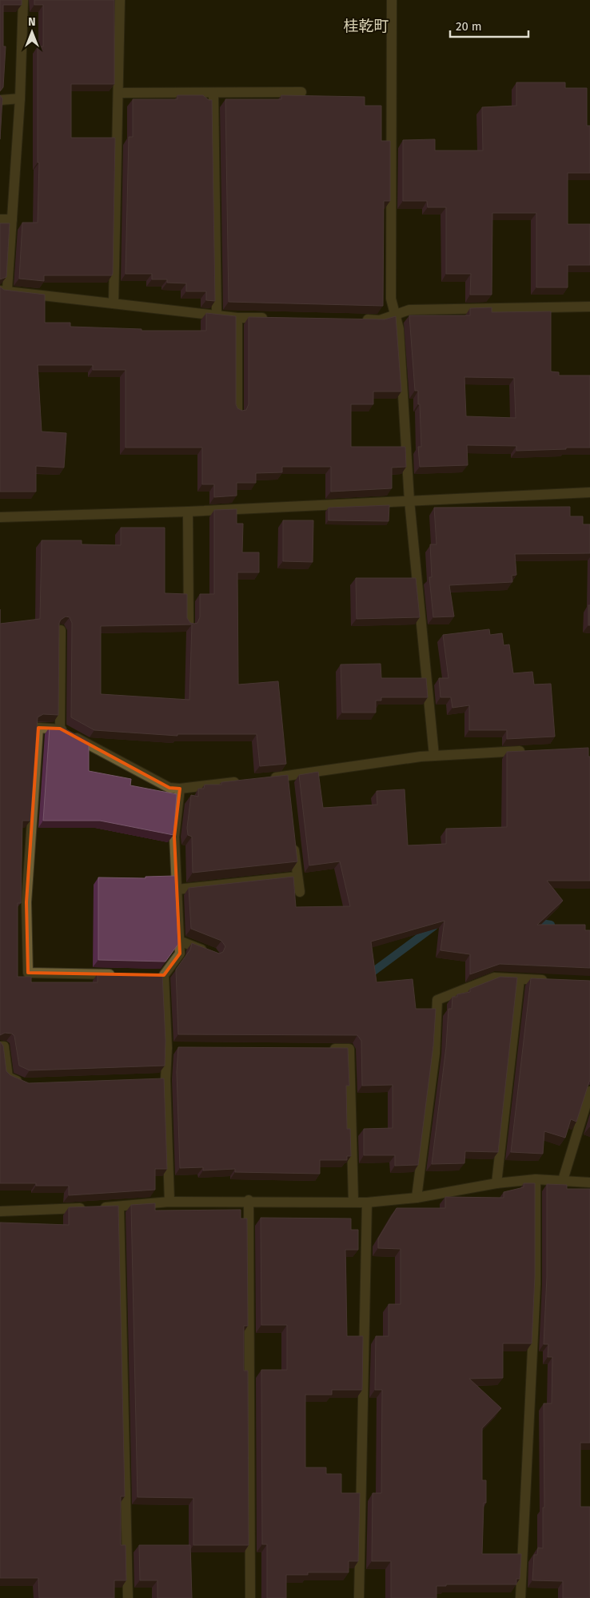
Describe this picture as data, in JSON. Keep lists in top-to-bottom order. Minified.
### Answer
{"districts":["桂乾町"],"scale_bar":"20 m","north":"top"}
